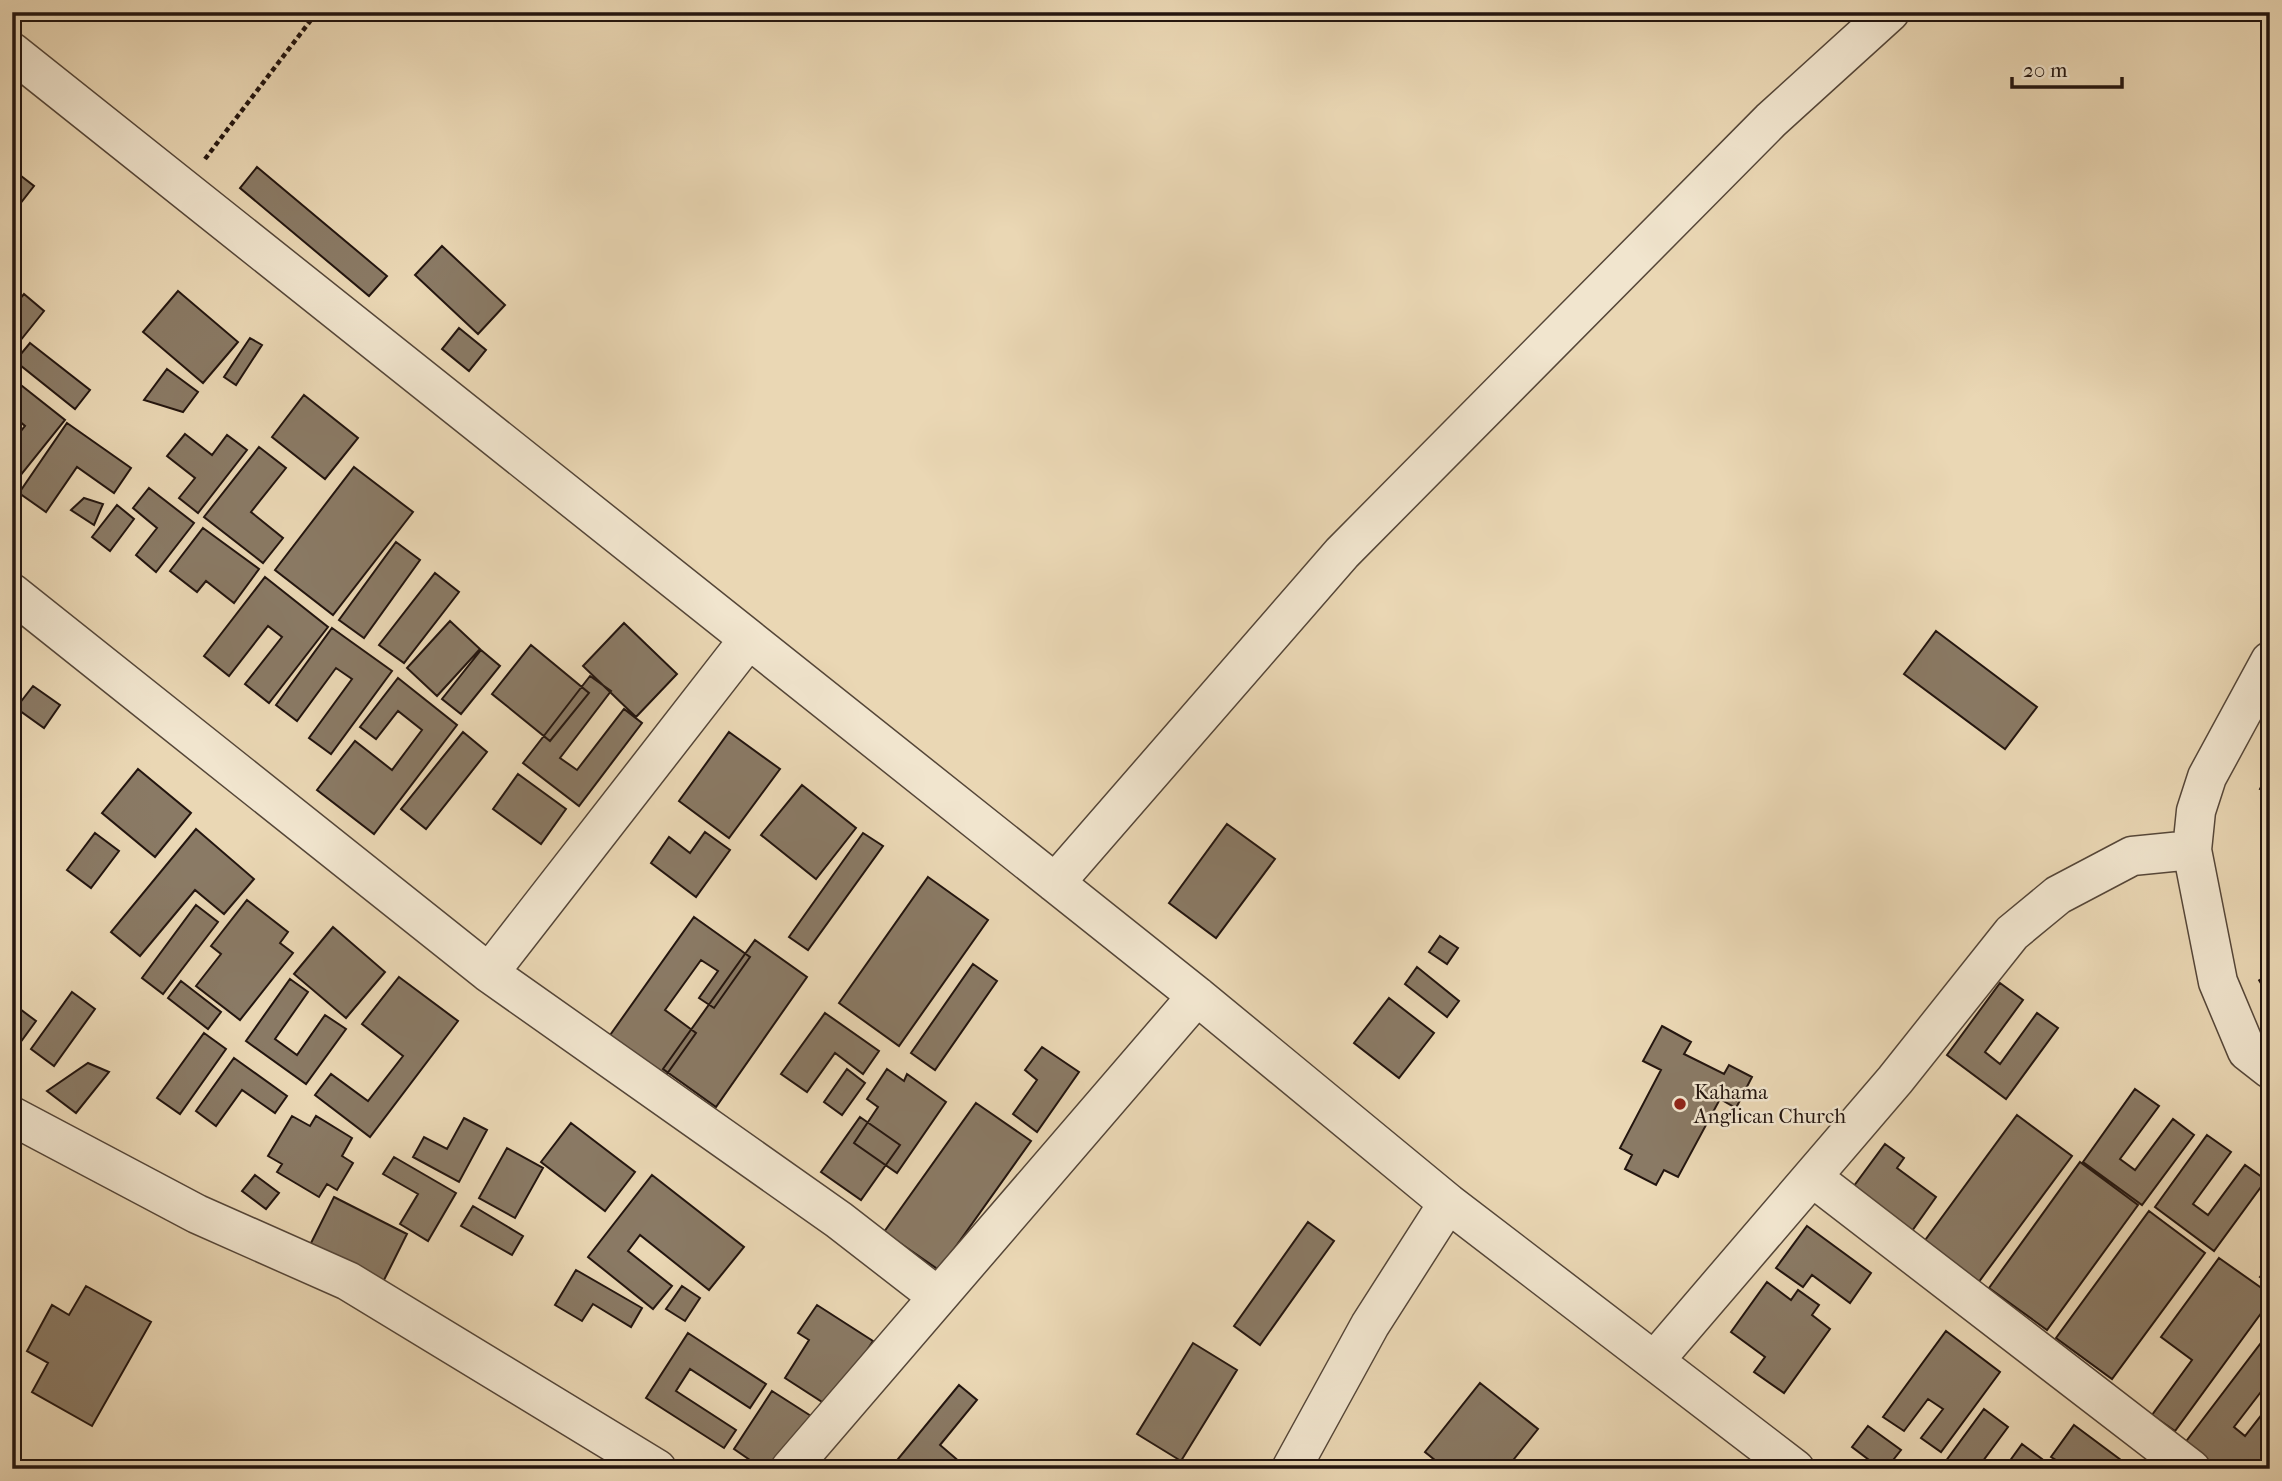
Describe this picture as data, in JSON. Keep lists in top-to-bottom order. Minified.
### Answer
{"places":["Kahama Anglican Church"],"scale_bar":"20 m"}
